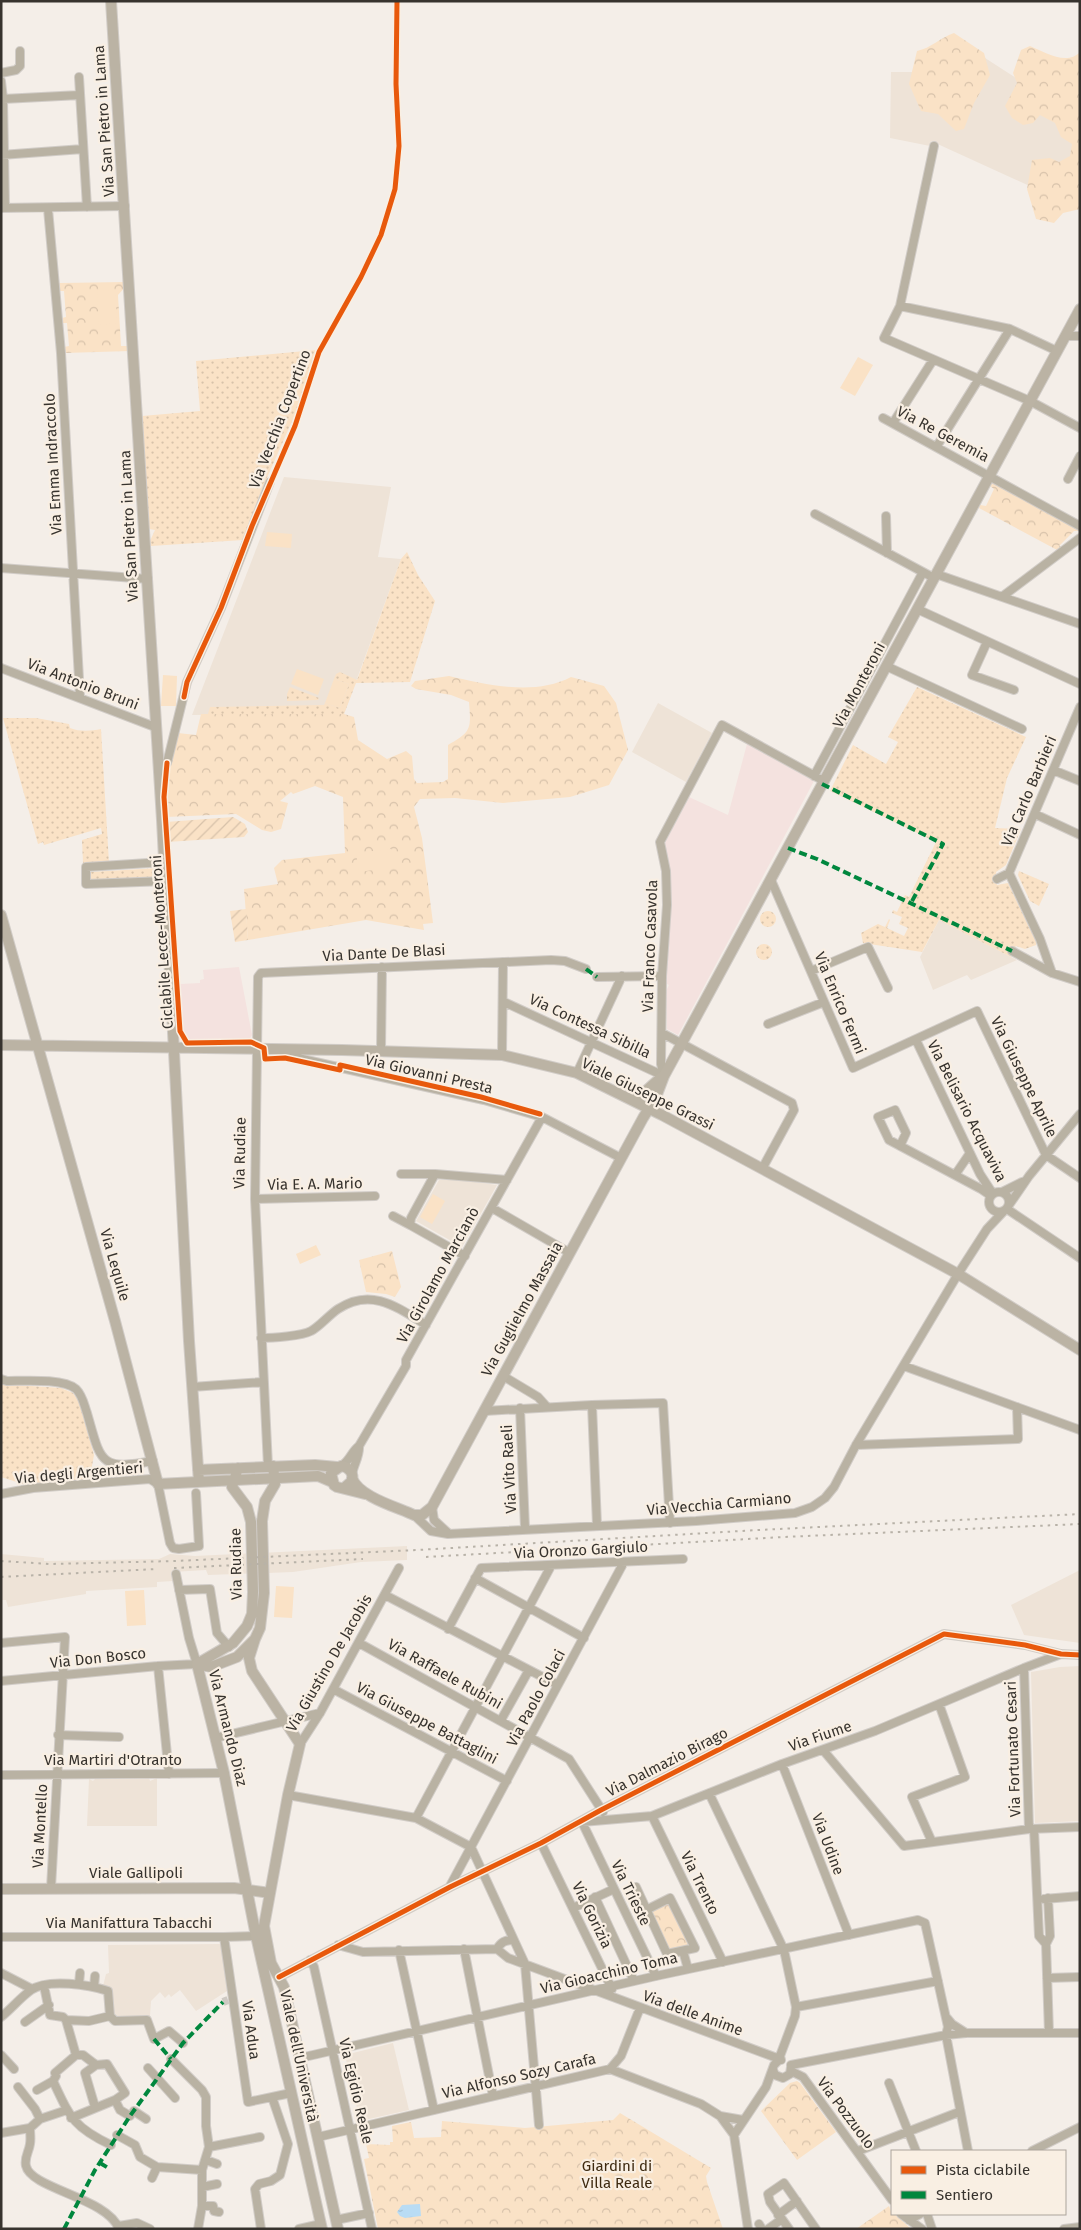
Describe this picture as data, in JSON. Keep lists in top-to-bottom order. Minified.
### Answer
{"streets":{"main road":["Via San Pietro in Lama","Via Monteroni","Viale Giuseppe Grassi","Via Rudiae","Via Lequile","Via Guglielmo Massaia","Via Giustino De Jacobis","Via Armando Diaz","Viale Gallipoli","Viale dell'Università"],"street":["Via Vecchia Copertino","Via Re Geremia","Via Emma Indraccolo","Via Antonio Bruni","Via Carlo Barbieri","Via Franco Casavola","Via Dante De Blasi","Via Enrico Fermi","Via Contessa Sibilla","Via Giovanni Presta","Via Giuseppe Aprile","Via Belisario Acquaviva","Via E. A. Mario","Via Girolamo Marcianò","Via Vito Raeli","Via degli Argentieri","Via Vecchia Carmiano","Via Oronzo Gargiulo","Via Don Bosco","Via Raffaele Rubini","Via Paolo Colaci","Via Giuseppe Battaglini","Via Fiume","Via Fortunato Cesari","Via Martiri d'Otranto","Via Dalmazio Birago","Via Montello","Via Udine","Via Trento","Via Trieste","Via Gorizia","Via Manifattura Tabacchi","Via Gioacchino Toma","Via delle Anime","Via Adua","Via Alfonso Sozy Carafa","Via Egidio Reale","Via Pozzuolo"],"cycle path":["Ciclabile Lecce-Monteroni"]},"crossings":[["Via San Pietro in Lama","Via Vecchia Copertino"],["Via San Pietro in Lama","Via Antonio Bruni"],["Via San Pietro in Lama","Viale Giuseppe Grassi"],["Via Re Geremia","Via Monteroni"],["Via Emma Indraccolo","Via Antonio Bruni"],["Via Monteroni","Via Franco Casavola"],["Via Monteroni","Via Enrico Fermi"],["Via Monteroni","Via Contessa Sibilla"],["Via Monteroni","Viale Giuseppe Grassi"],["Via Monteroni","Via Guglielmo Massaia"],["Via Franco Casavola","Via Contessa Sibilla"],["Via Franco Casavola","Viale Giuseppe Grassi"],["Via Dante De Blasi","Viale Giuseppe Grassi"],["Via Dante De Blasi","Via Rudiae"],["Via Enrico Fermi","Via Giuseppe Aprile"],["Via Enrico Fermi","Via Belisario Acquaviva"],["Via Giovanni Presta","Viale Giuseppe Grassi"],["Via Giovanni Presta","Via Girolamo Marcianò"],["Via Giovanni Presta","Via Guglielmo Massaia"],["Via Giuseppe Aprile","Via Vecchia Carmiano"],["Viale Giuseppe Grassi","Via Rudiae"],["Viale Giuseppe Grassi","Via Lequile"],["Viale Giuseppe Grassi","Via Guglielmo Massaia"],["Viale Giuseppe Grassi","Via Vecchia Carmiano"],["Via Belisario Acquaviva","Via Vecchia Carmiano"],["Via Rudiae","Via E. A. Mario"],["Via Rudiae","Via Don Bosco"],["Via Rudiae","Via Giustino De Jacobis"],["Via Rudiae","Via Armando Diaz"],["Via Lequile","Via degli Argentieri"],["Via Guglielmo Massaia","Via Vecchia Carmiano"],["Via Vito Raeli","Via Vecchia Carmiano"],["Via Oronzo Gargiulo","Via Paolo Colaci"],["Via Don Bosco","Via Armando Diaz"],["Via Don Bosco","Via Montello"],["Via Giustino De Jacobis","Via Raffaele Rubini"],["Via Giustino De Jacobis","Via Giuseppe Battaglini"],["Via Giustino De Jacobis","Viale Gallipoli"],["Via Giustino De Jacobis","Viale dell'Università"],["Via Raffaele Rubini","Via Paolo Colaci"],["Via Raffaele Rubini","Via Fiume"],["Via Raffaele Rubini","Via Dalmazio Birago"],["Via Paolo Colaci","Via Giuseppe Battaglini"],["Via Paolo Colaci","Via Dalmazio Birago"],["Via Armando Diaz","Via Martiri d'Otranto"],["Via Armando Diaz","Viale Gallipoli"],["Via Armando Diaz","Viale dell'Università"],["Via Fiume","Via Fortunato Cesari"],["Via Fiume","Via Dalmazio Birago"],["Via Fiume","Via Udine"],["Via Fiume","Via Trento"],["Via Fiume","Via Trieste"],["Via Martiri d'Otranto","Via Montello"],["Via Dalmazio Birago","Via Trieste"],["Via Dalmazio Birago","Via Gorizia"],["Via Dalmazio Birago","Viale dell'Università"],["Via Dalmazio Birago","Via Egidio Reale"],["Via Montello","Viale Gallipoli"],["Via Udine","Via Gioacchino Toma"],["Viale Gallipoli","Viale dell'Università"],["Via Trento","Via Gioacchino Toma"],["Via Trieste","Via Gioacchino Toma"],["Via Gorizia","Via Gioacchino Toma"],["Via Gorizia","Via delle Anime"],["Via Manifattura Tabacchi","Via Adua"],["Via Manifattura Tabacchi","Viale dell'Università"],["Via Gioacchino Toma","Via delle Anime"],["Via Gioacchino Toma","Viale dell'Università"],["Via Gioacchino Toma","Via Egidio Reale"],["Via delle Anime","Via Pozzuolo"],["Via Adua","Viale dell'Università"],["Viale dell'Università","Via Alfonso Sozy Carafa"],["Via Alfonso Sozy Carafa","Via Egidio Reale"]],"parks":["Giardini di Villa Reale"],"legend":["Pista ciclabile","Sentiero"]}
